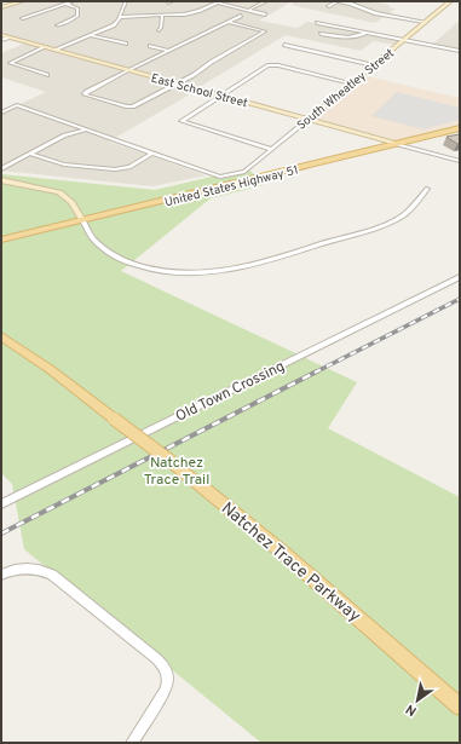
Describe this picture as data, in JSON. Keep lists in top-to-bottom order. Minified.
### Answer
{"streets":{"main road":["United States Highway 51","Natchez Trace Parkway"],"street":["South Wheatley Street","East School Street","Old Town Crossing"]},"crossings":[["South Wheatley Street","East School Street"],["East School Street","United States Highway 51"]],"parks":["Natchez Trace Trail"],"north":"bottom left"}
